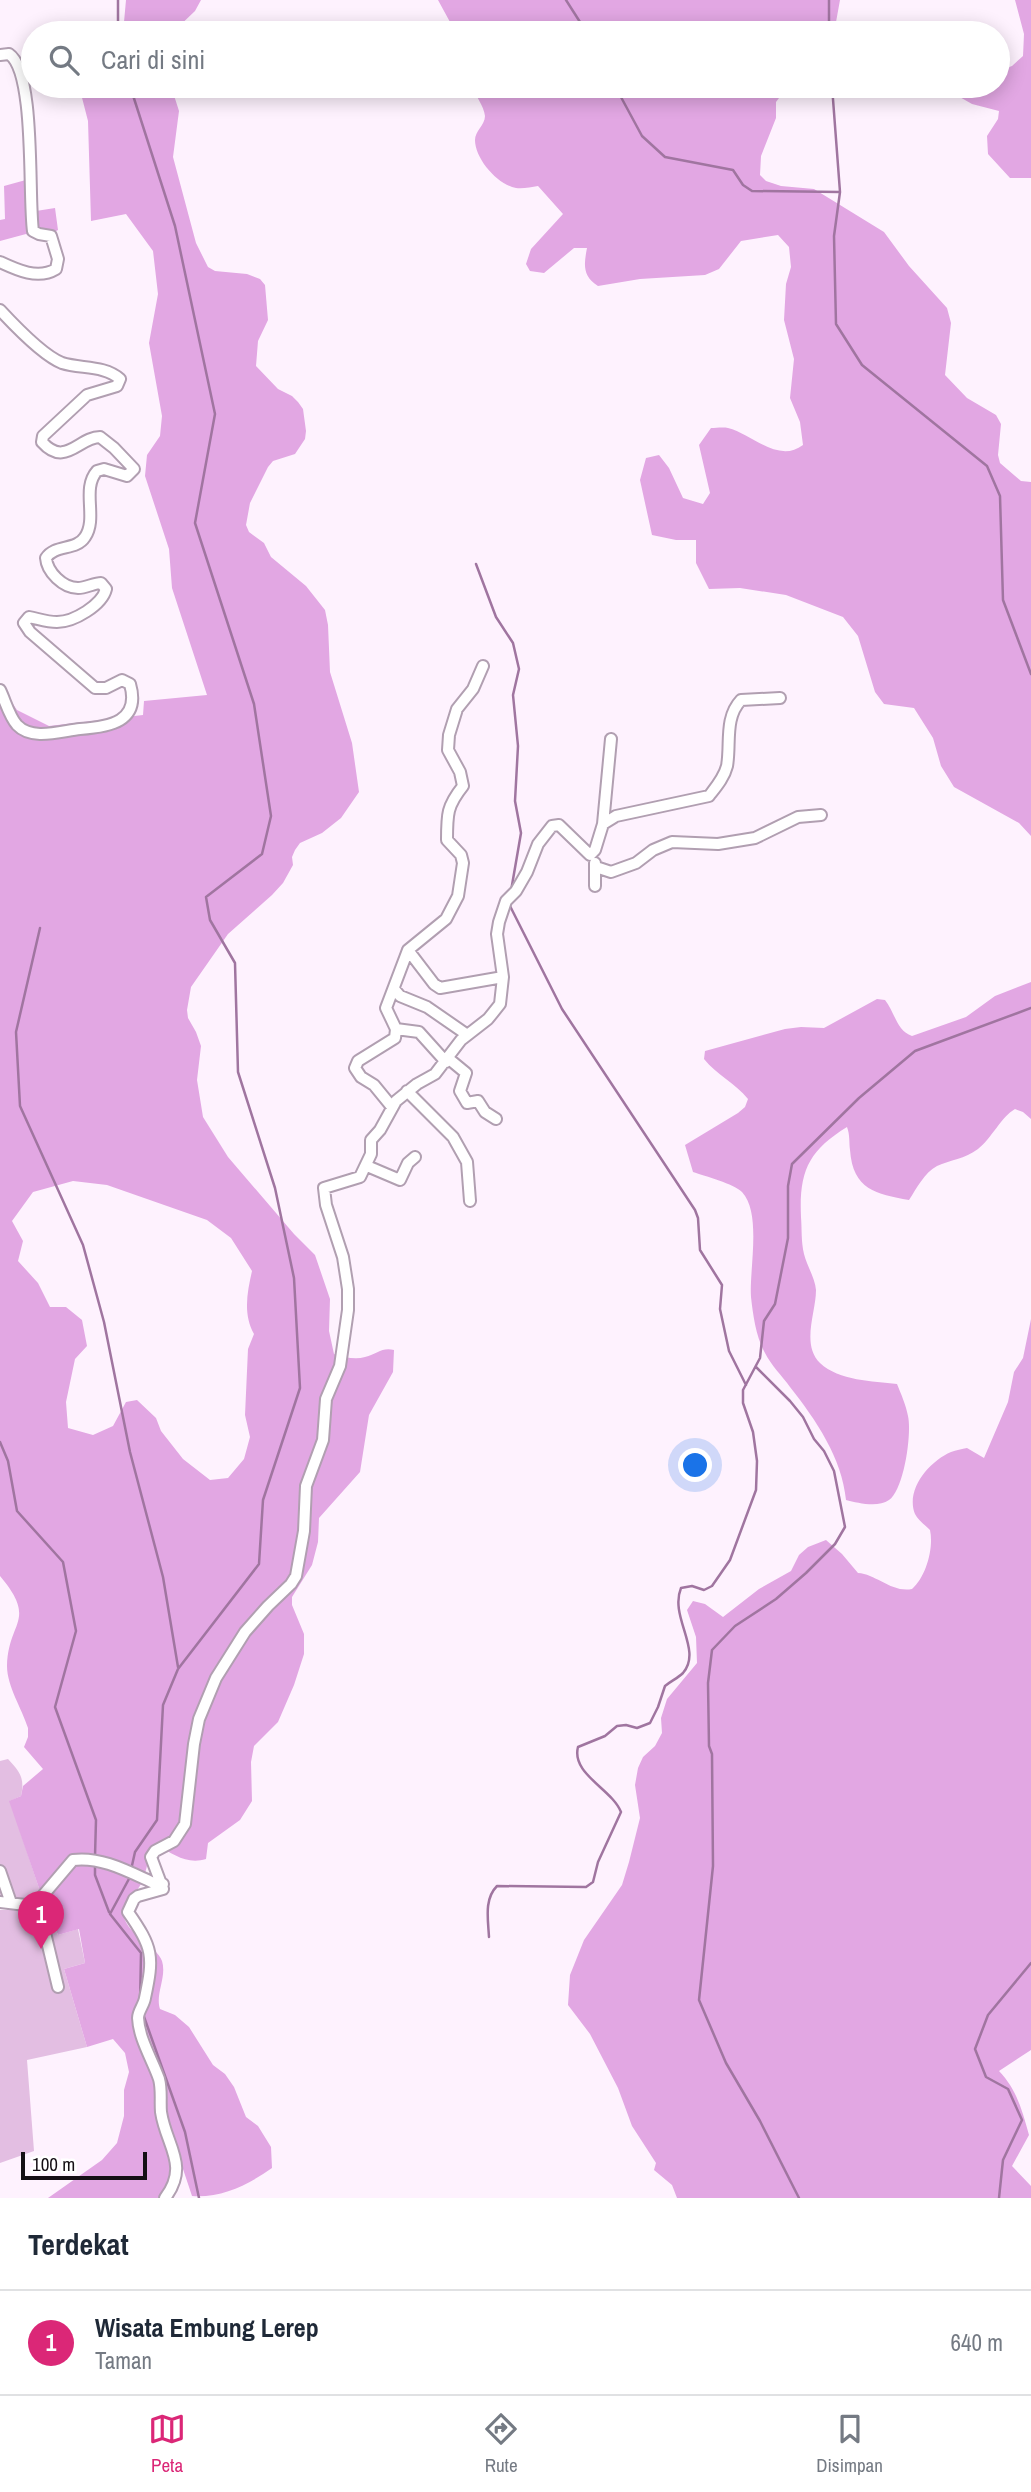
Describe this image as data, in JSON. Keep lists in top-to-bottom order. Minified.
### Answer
{"scale_bar":"100 m","page":{"search":"Cari di sini","pins":"1","scale":"100 m","heading":"Terdekat","list":[{"mark":"1","name":"Wisata Embung Lerep","note":"Taman","value":"640 m"}],"nav":["Peta","Rute","Disimpan"]}}
